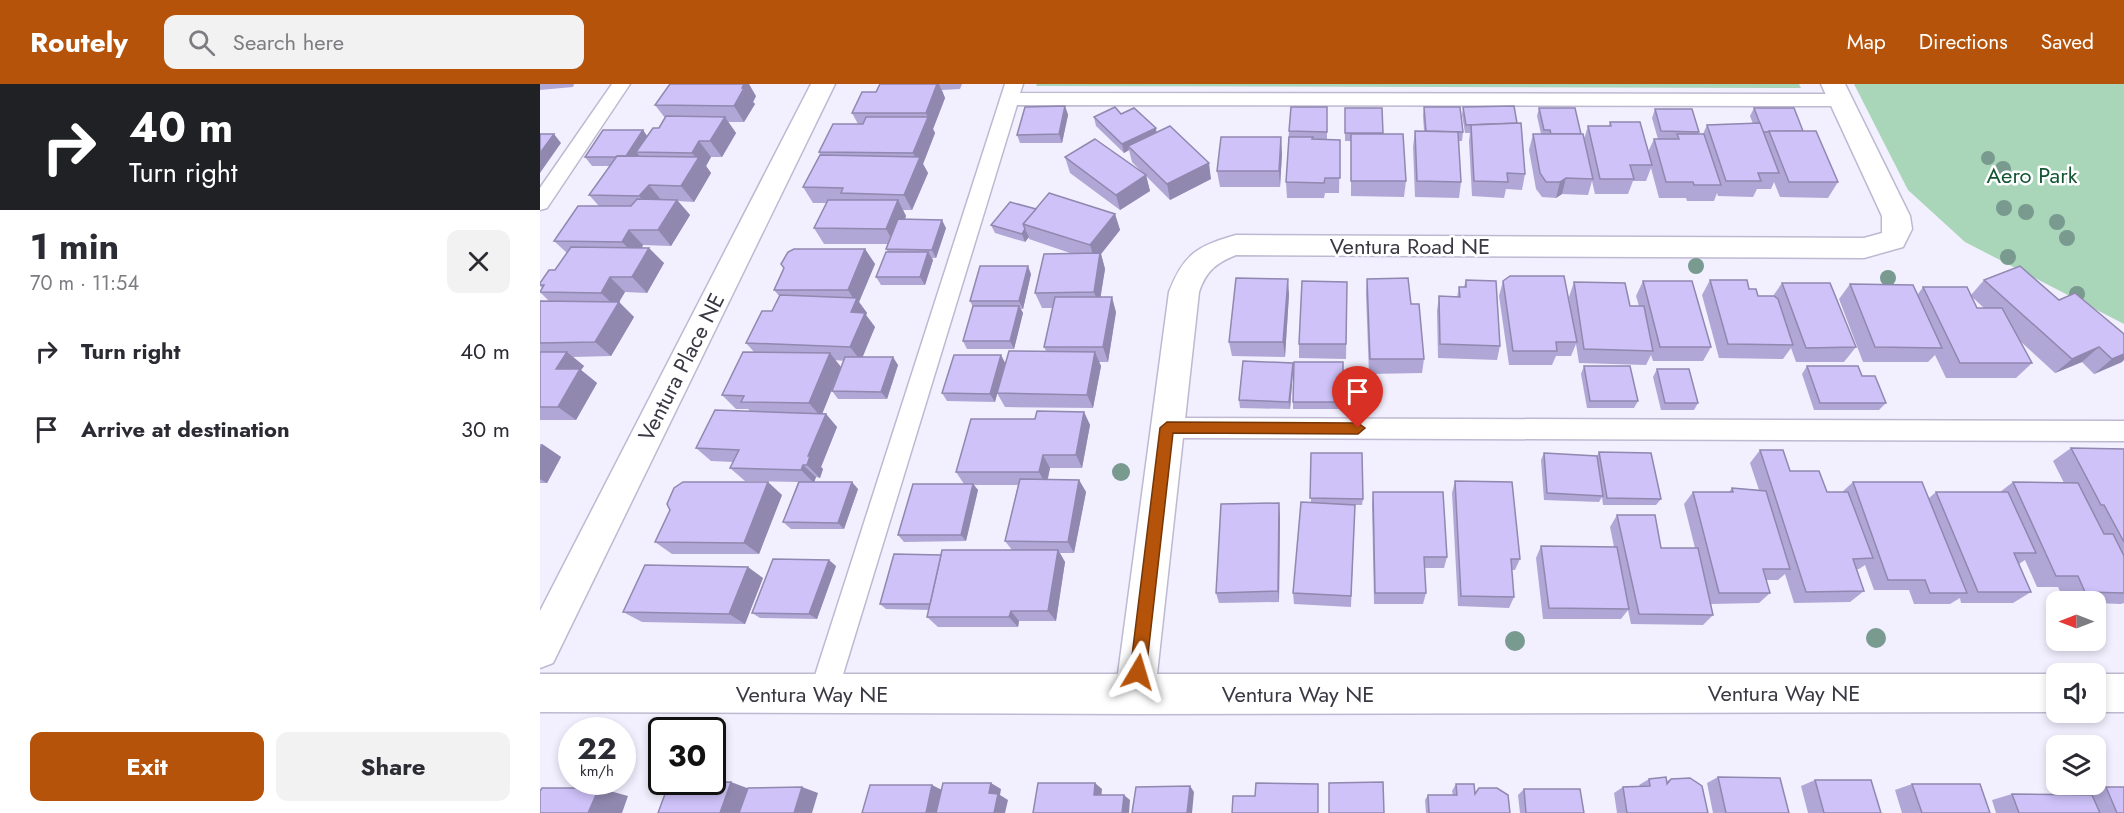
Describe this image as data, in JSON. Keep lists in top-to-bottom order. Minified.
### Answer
{"streets":{"street":["Ventura Road NE","Ventura Place NE","Ventura Way NE"]},"crossings":[["Ventura Road NE","Ventura Way NE"]],"parks":["Aero Park"],"north":"left","page":{"header":"Routely","search":"Search here","nav":["Map","Directions","Saved"],"turn":["40 m","Turn right"],"heading":["1 min","70 m · 11:54"],"list":[{"name":"Turn right","value":"40 m"},{"name":"Arrive at destination","value":"30 m"}],"speed":"22 km/h","limit":"30","buttons":["Exit","Share"]}}
